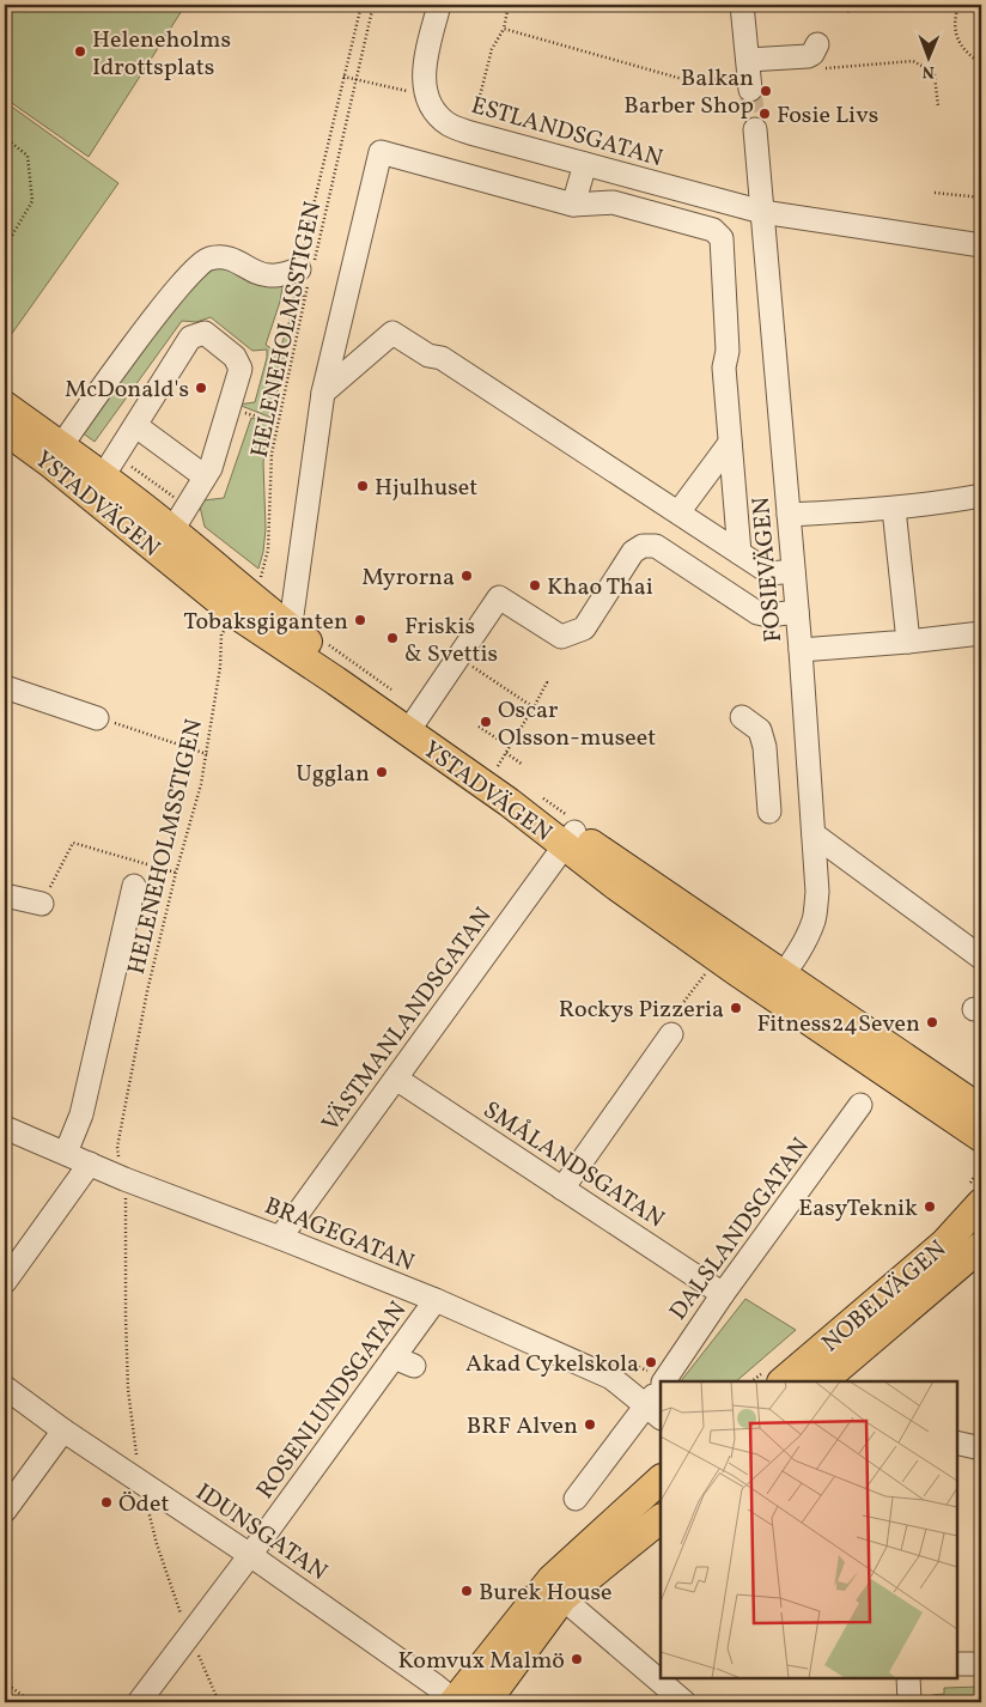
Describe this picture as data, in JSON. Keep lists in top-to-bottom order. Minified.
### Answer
{"streets":{"main road":["YSTADVÄGEN","NOBELVÄGEN"],"street":["ESTLANDSGATAN","FOSIEVÄGEN","VÄSTMANLANDSGATAN","SMÅLANDSGATAN","DALSLANDSGATAN","BRAGEGATAN","ROSENLUNDSGATAN","IDUNSGATAN"],"path":["HELENEHOLMSSTIGEN"]},"crossings":[["ESTLANDSGATAN","FOSIEVÄGEN"],["HELENEHOLMSSTIGEN","YSTADVÄGEN"],["HELENEHOLMSSTIGEN","BRAGEGATAN"],["HELENEHOLMSSTIGEN","ROSENLUNDSGATAN"],["HELENEHOLMSSTIGEN","IDUNSGATAN"],["YSTADVÄGEN","FOSIEVÄGEN"],["YSTADVÄGEN","VÄSTMANLANDSGATAN"],["VÄSTMANLANDSGATAN","SMÅLANDSGATAN"],["VÄSTMANLANDSGATAN","BRAGEGATAN"],["SMÅLANDSGATAN","DALSLANDSGATAN"],["DALSLANDSGATAN","BRAGEGATAN"],["BRAGEGATAN","ROSENLUNDSGATAN"],["ROSENLUNDSGATAN","IDUNSGATAN"]],"places":["Heleneholms Idrottsplats","Balkan Barber Shop","Fosie Livs","McDonald's","Hjulhuset","Myrorna","Khao Thai","Tobaksgiganten","Friskis & Svettis","Oscar Olsson-museet","Ugglan","Rockys Pizzeria","Fitness24Seven","EasyTeknik","Akad Cykelskola","BRF Alven","Ödet","Burek House","Komvux Malmö"],"north":"bottom"}
